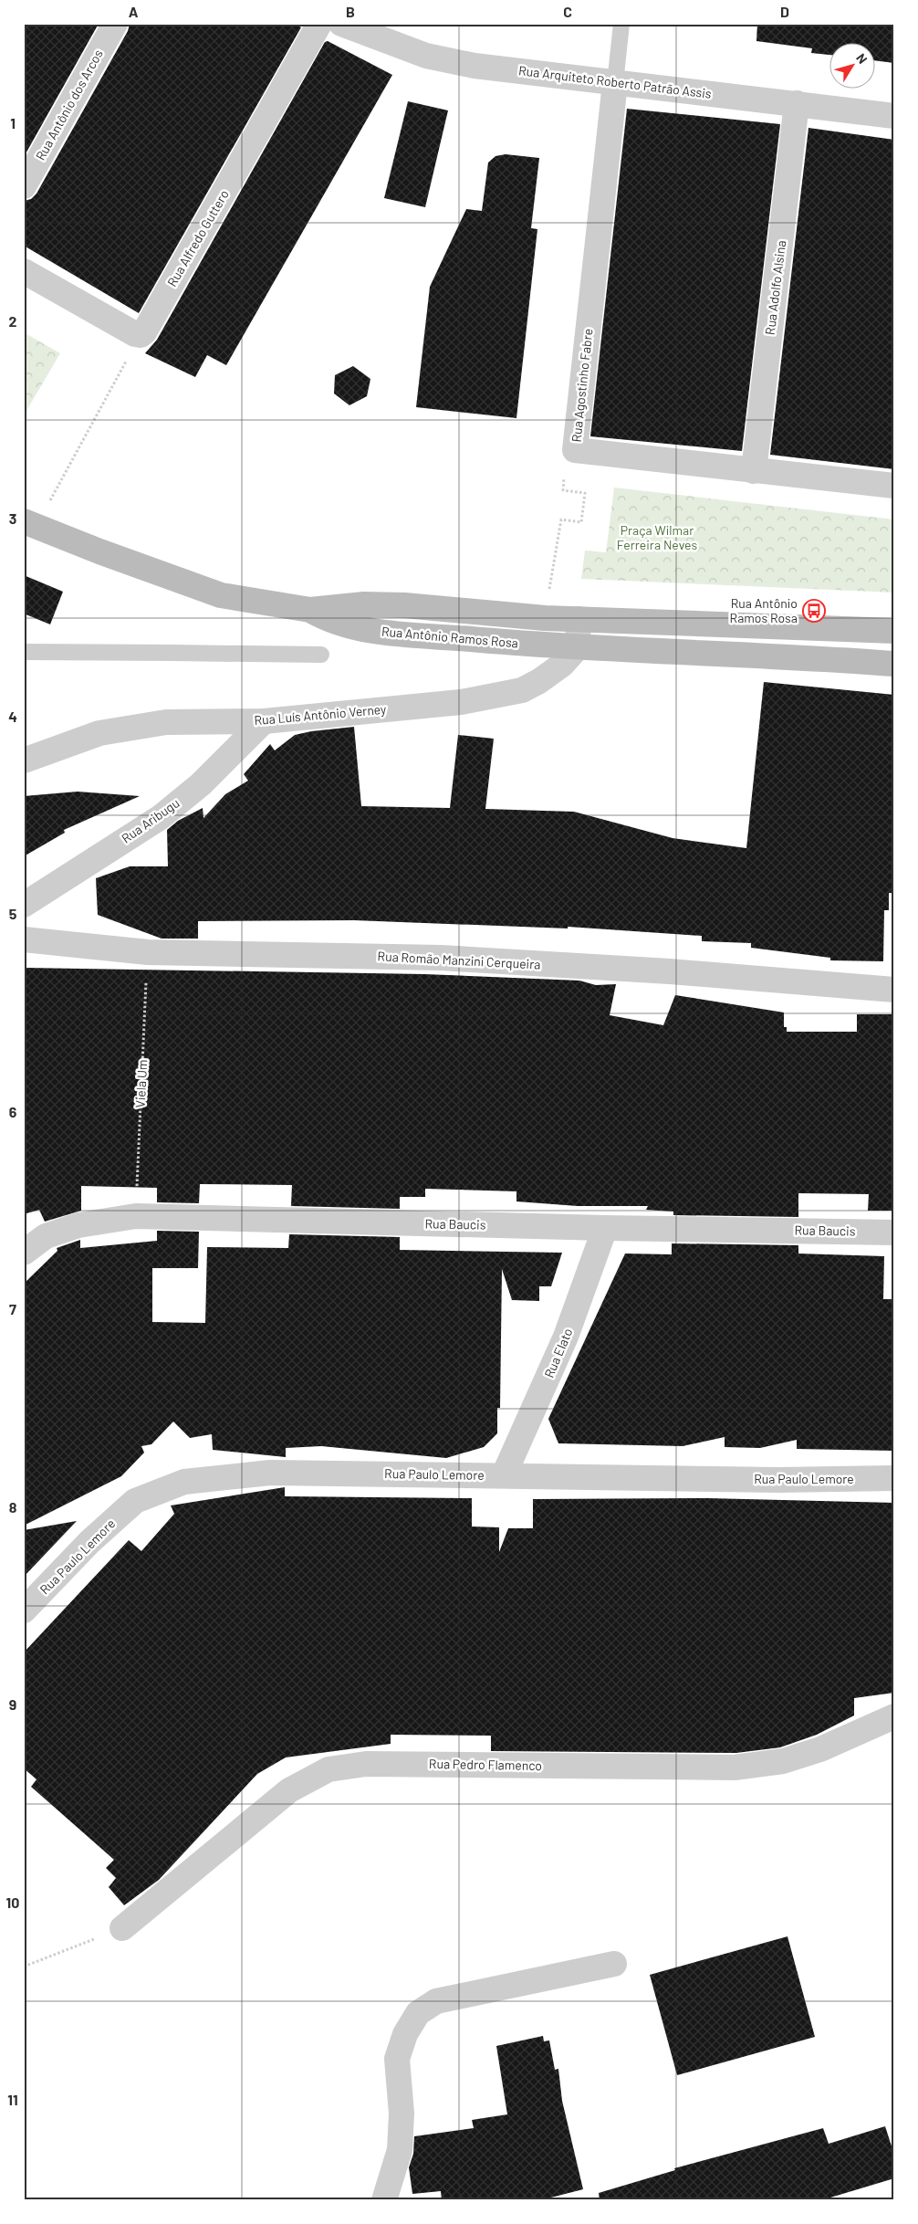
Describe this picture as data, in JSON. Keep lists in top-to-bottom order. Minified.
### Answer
{"streets":{"main road":["Rua Antônio Ramos Rosa"],"street":["Rua Arquiteto Roberto Patrão Assis","Rua Antônio dos Arcos","Rua Alfredo Guttero","Rua Adolfo Alsina","Rua Agostinho Fabre","Rua Luís Antônio Verney","Rua Aribugu","Rua Romão Manzini Cerqueira","Rua Baucis","Rua Elato","Rua Paulo Lemore","Rua Pedro Flamenco"],"path":["Viela Um"]},"crossings":[["Rua Arquiteto Roberto Patrão Assis","Rua Adolfo Alsina"],["Rua Arquiteto Roberto Patrão Assis","Rua Agostinho Fabre"],["Rua Adolfo Alsina","Rua Agostinho Fabre"],["Rua Antônio Ramos Rosa","Rua Luís Antônio Verney"],["Rua Luís Antônio Verney","Rua Aribugu"],["Rua Romão Manzini Cerqueira","Viela Um"],["Viela Um","Rua Baucis"],["Rua Baucis","Rua Elato"],["Rua Elato","Rua Paulo Lemore"]],"parks":["Praça Wilmar Ferreira Neves"],"places":{"bus stop":["Rua Antônio Ramos Rosa"]},"north":"top right","grid":{"columns":["A","B","C","D"],"rows":["1","2","3","4","5","6","7","8","9","10","11"]}}
